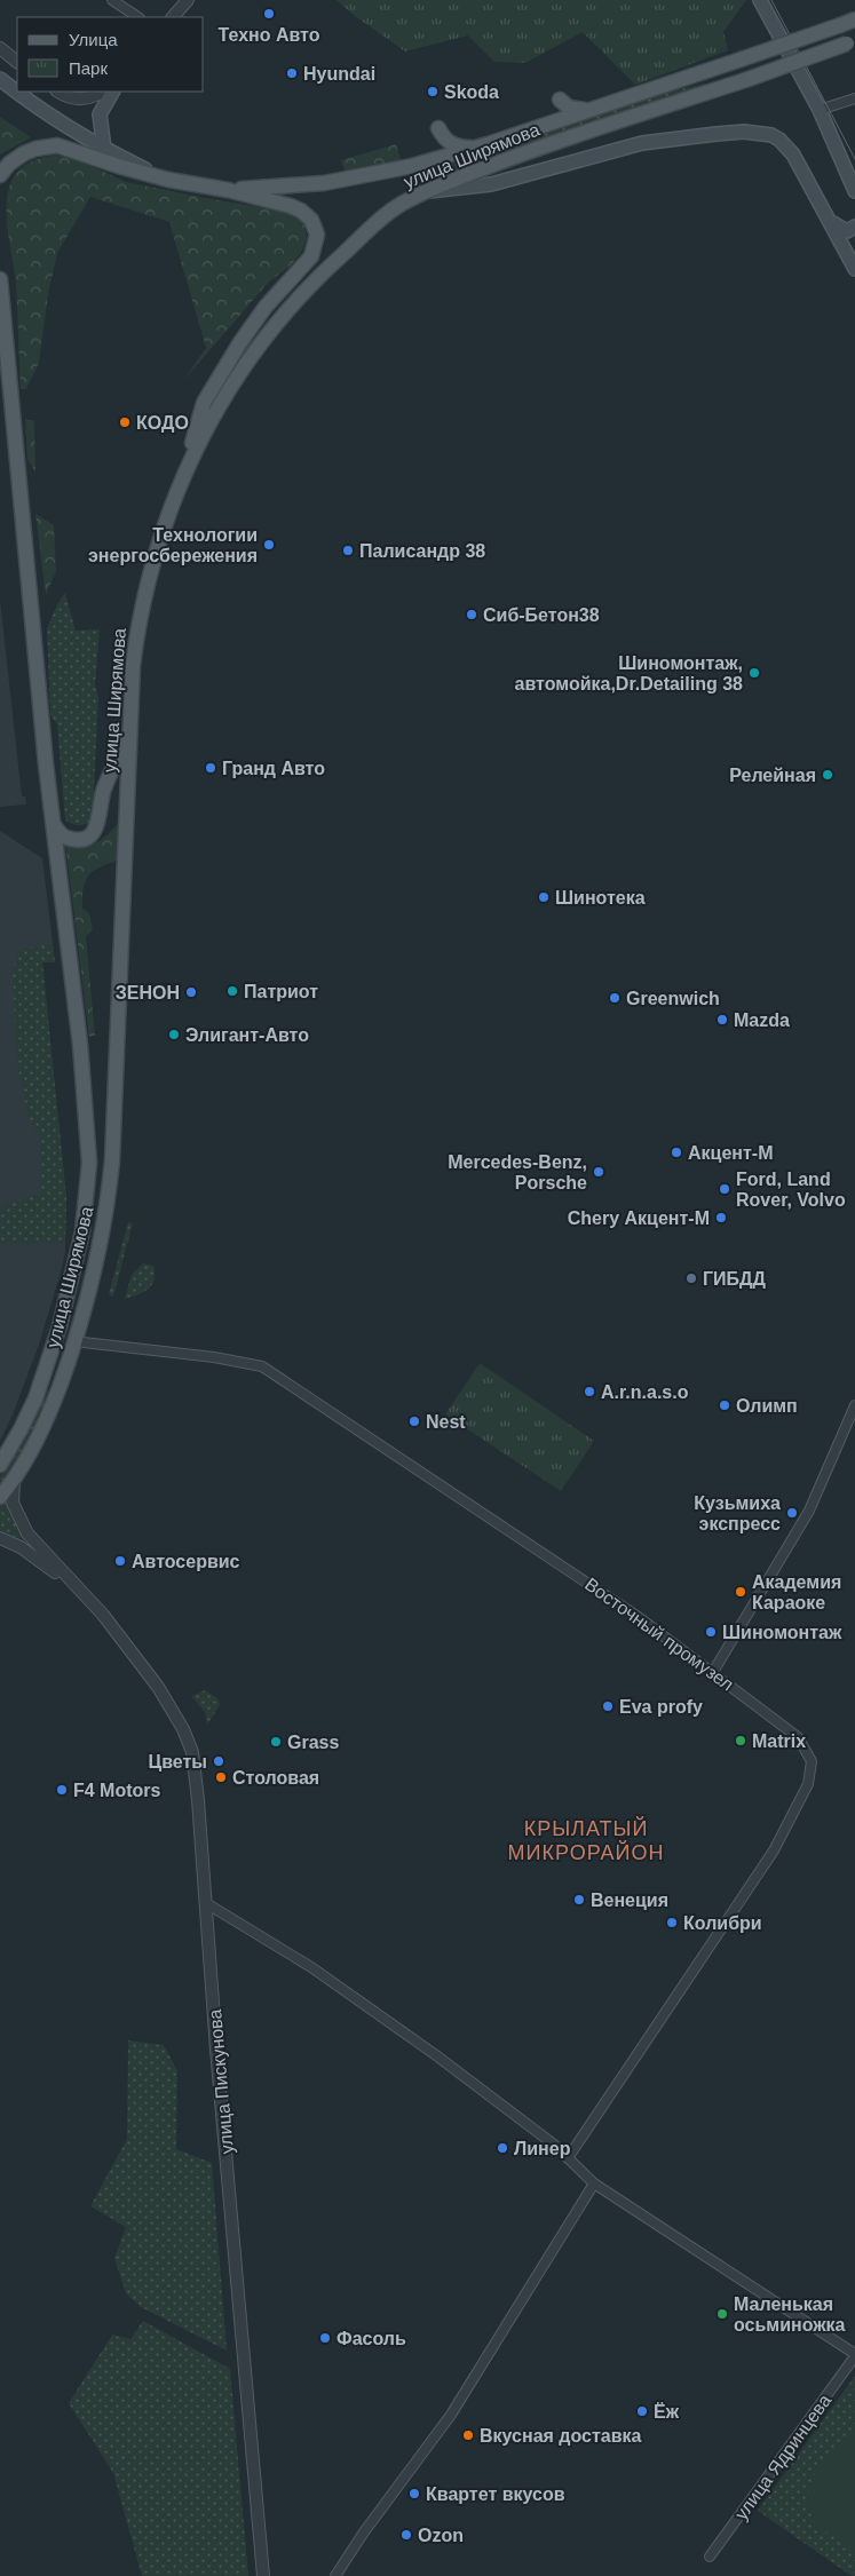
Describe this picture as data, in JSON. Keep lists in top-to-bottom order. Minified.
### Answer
{"streets":{"main road":["улица Ширямова"],"street":["Восточный промузел","улица Пискунова","улица Ядринцева"]},"crossings":[["улица Ширямова","Восточный промузел"],["улица Ширямова","улица Пискунова"]],"districts":["КРЫЛАТЫЙ МИКРОРАЙОН"],"places":["Техно Авто","Hyundai","Skoda","КОДО","Технологии энергосбережения","Палисандр 38","Сиб-Бетон38","Шиномонтаж, автомойка,Dr.Detailing 38","Гранд Авто","Релейная","Шинотека","Патриот","ЗЕНОН","Greenwich","Mazda","Элигант-Авто","Акцент-М","Mercedes-Benz, Porsche","Ford, Land Rover, Volvo","Chery Акцент-М","ГИБДД","A.r.n.a.s.o","Олимп","Nest","Кузьмиха экспресс","Автосервис","Академия Караоке","Шиномонтаж","Eva profy","Matrix","Grass","Цветы","Столовая","F4 Motors","Венеция","Колибри","Линер","Маленькая осьминожка","Фасоль","Ёж","Вкусная доставка","Квартет вкусов","Ozon"],"legend":["Улица","Парк"]}
